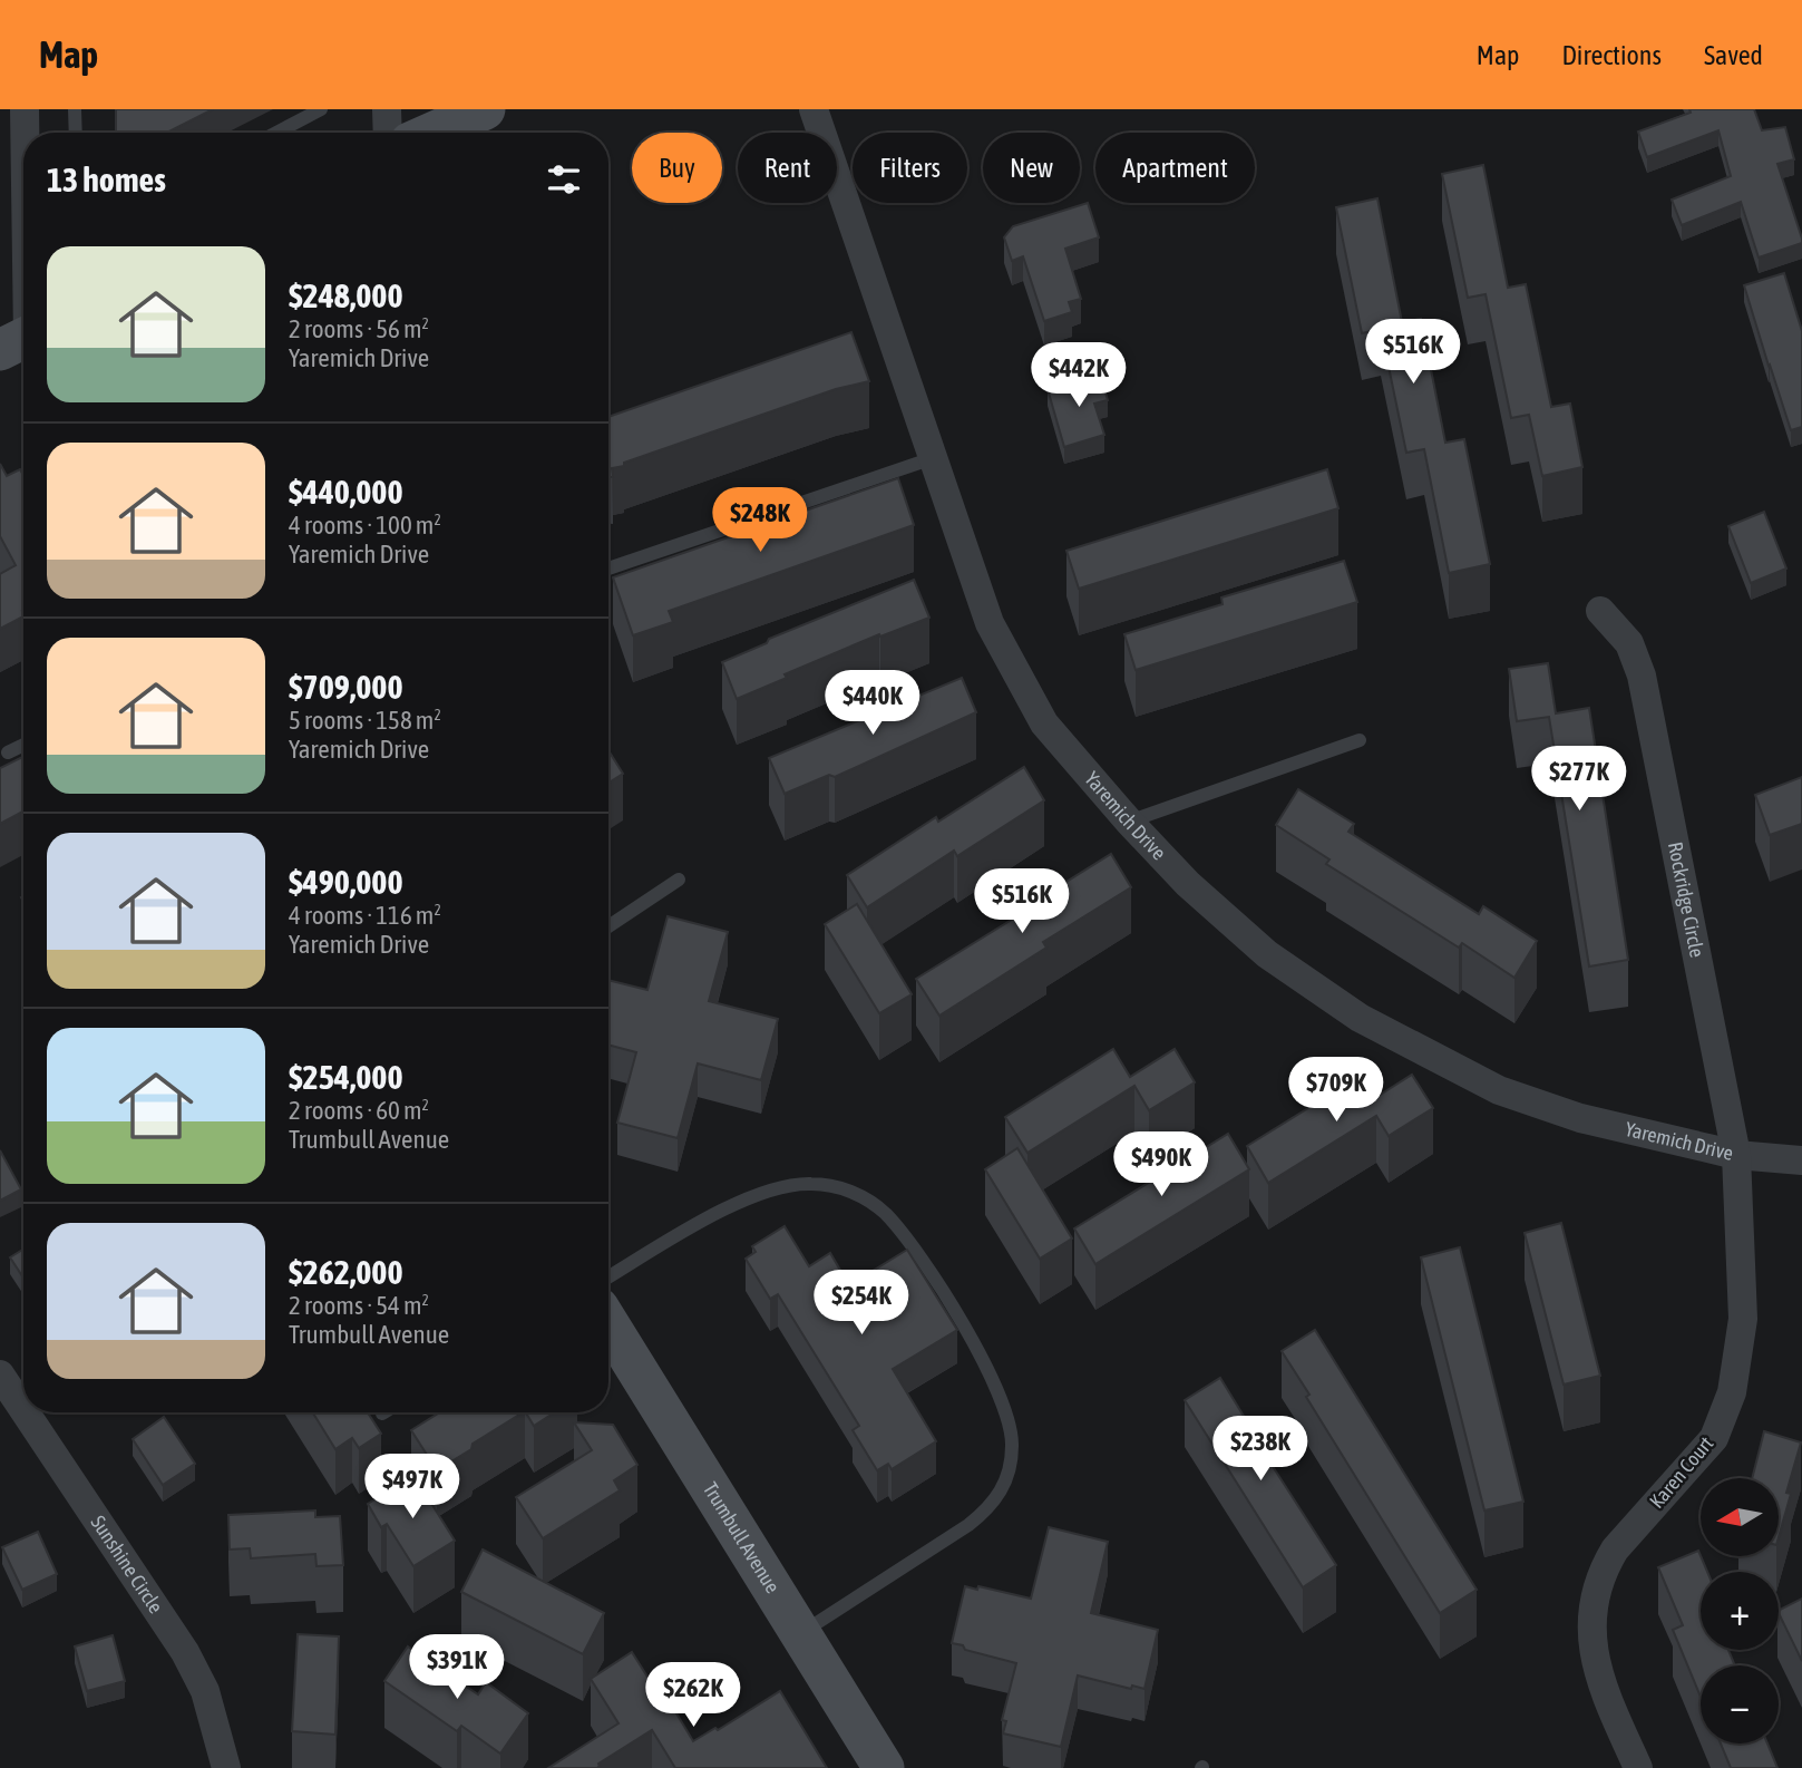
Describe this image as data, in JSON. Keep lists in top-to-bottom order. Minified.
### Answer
{"streets":{"street":["Yaremich Drive","Rockridge Circle","Karen Court","Trumbull Avenue","Sunshine Circle"]},"crossings":[["Yaremich Drive","Rockridge Circle"],["Yaremich Drive","Karen Court"],["Rockridge Circle","Karen Court"]],"north":"left","page":{"header":"Map","nav":["Map","Directions","Saved"],"chip":["Buy","Rent","Filters","New","Apartment"],"heading":"13 homes","list":[{"name":"$248,000","note":"2 rooms · 56 m² · Yaremich Drive"},{"name":"$440,000","note":"4 rooms · 100 m² · Yaremich Drive"},{"name":"$709,000","note":"5 rooms · 158 m² · Yaremich Drive"},{"name":"$490,000","note":"4 rooms · 116 m² · Yaremich Drive"},{"name":"$254,000","note":"2 rooms · 60 m² · Trumbull Avenue"},{"name":"$262,000","note":"2 rooms · 54 m² · Trumbull Avenue"}],"price":["$516K","$442K","$248K","$440K","$277K","$516K","$709K","$490K","$254K","$238K","$497K","$391K","$262K"],"map_buttons":["+","−"]}}
